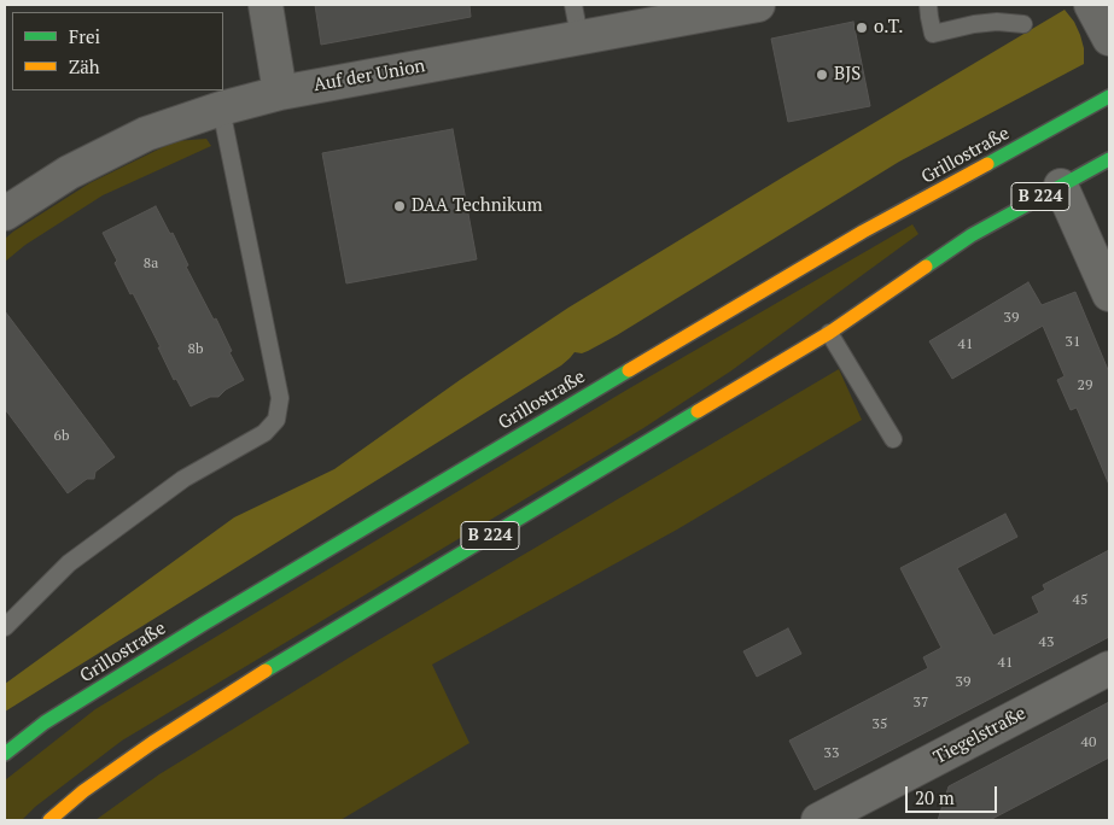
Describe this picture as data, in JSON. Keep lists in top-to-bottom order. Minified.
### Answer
{"streets":{"main road":["Grillostraße","B 224"],"street":["Auf der Union","Tiegelstraße"]},"places":["o.T.","BJS","DAA Technikum"],"house_numbers":["8a","39","31","41","8b","29","6b","45","43","41","39","37","35","40","33"],"legend":["Frei","Zäh"],"scale_bar":"20 m"}
